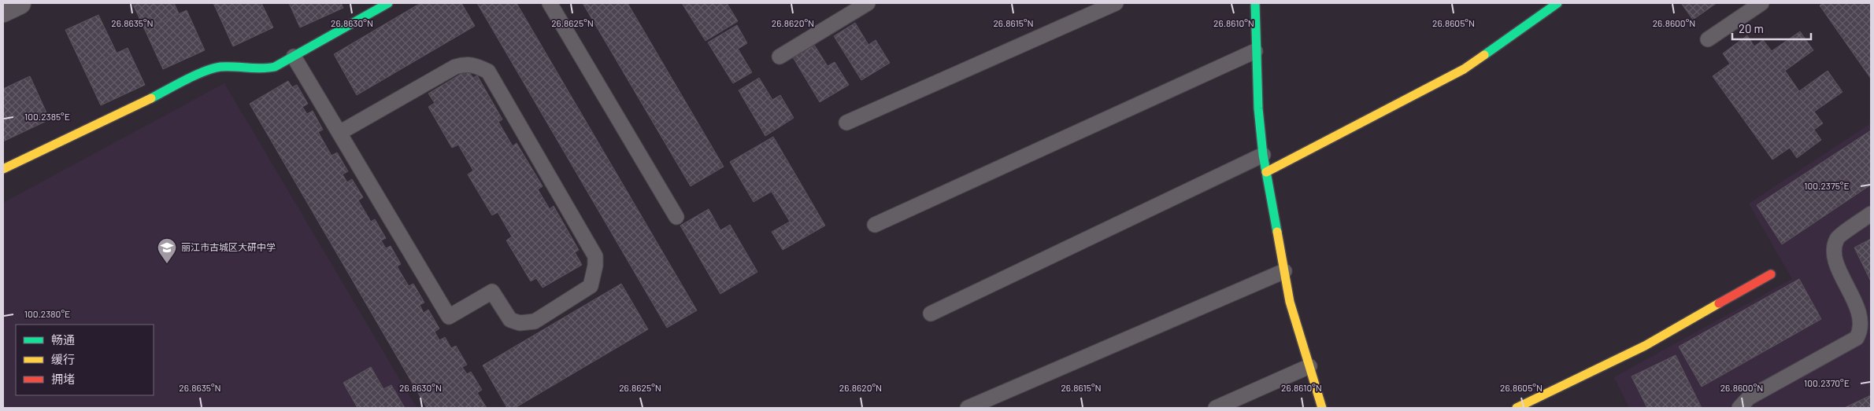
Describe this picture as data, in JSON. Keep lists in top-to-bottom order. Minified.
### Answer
{"places":{"school or university":["丽江市古城区大研中学"]},"legend":["畅通","缓行","拥堵"],"scale_bar":"20 m","coordinates":["26.8635°N","26.8630°N","26.8625°N","26.8620°N","26.8615°N","26.8610°N","26.8605°N","26.8600°N","100.2385°E","100.2375°E","100.2380°E","100.2370°E"]}
